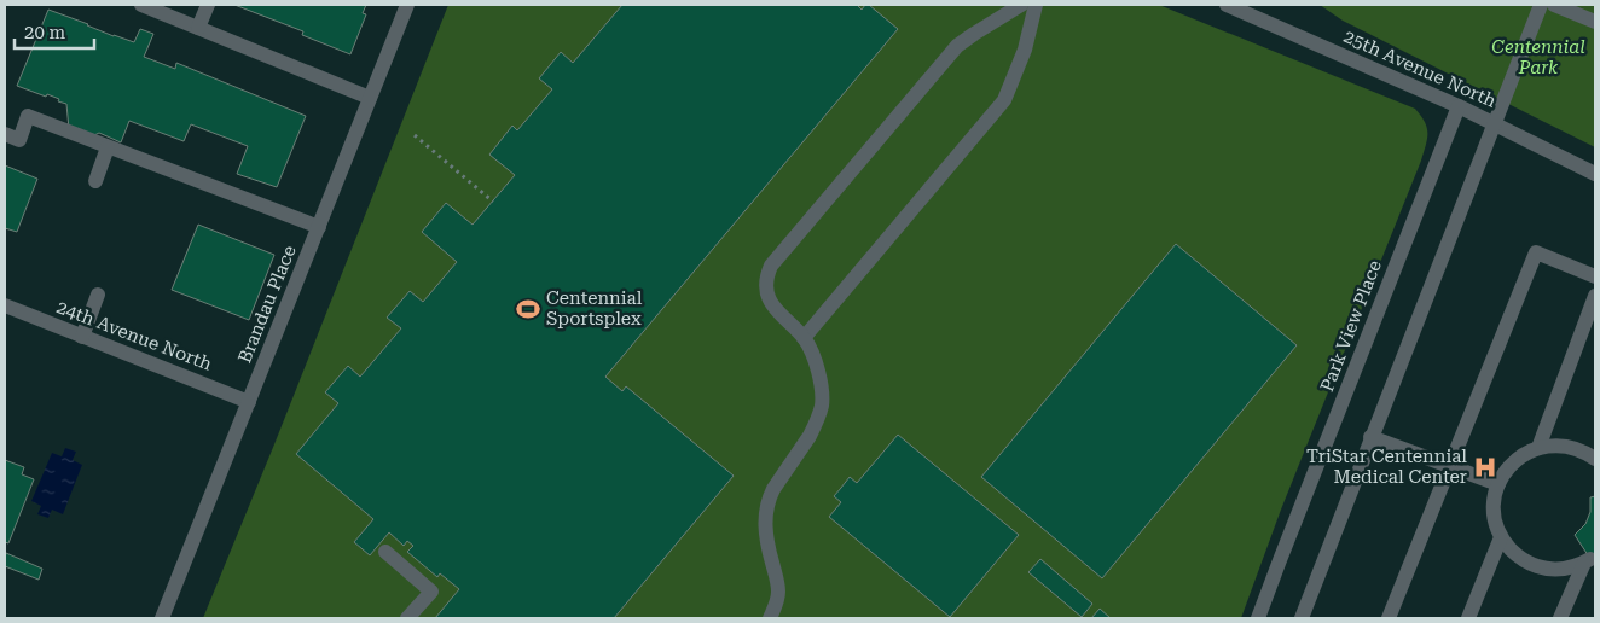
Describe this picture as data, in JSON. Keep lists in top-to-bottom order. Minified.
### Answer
{"streets":{"street":["25th Avenue North","Brandau Place","Park View Place","24th Avenue North"]},"crossings":[["25th Avenue North","Park View Place"],["Brandau Place","24th Avenue North"]],"parks":["Centennial Park"],"places":{"sports":["Centennial Sportsplex"],"hospital":["TriStar Centennial Medical Center"]},"scale_bar":"20 m"}
